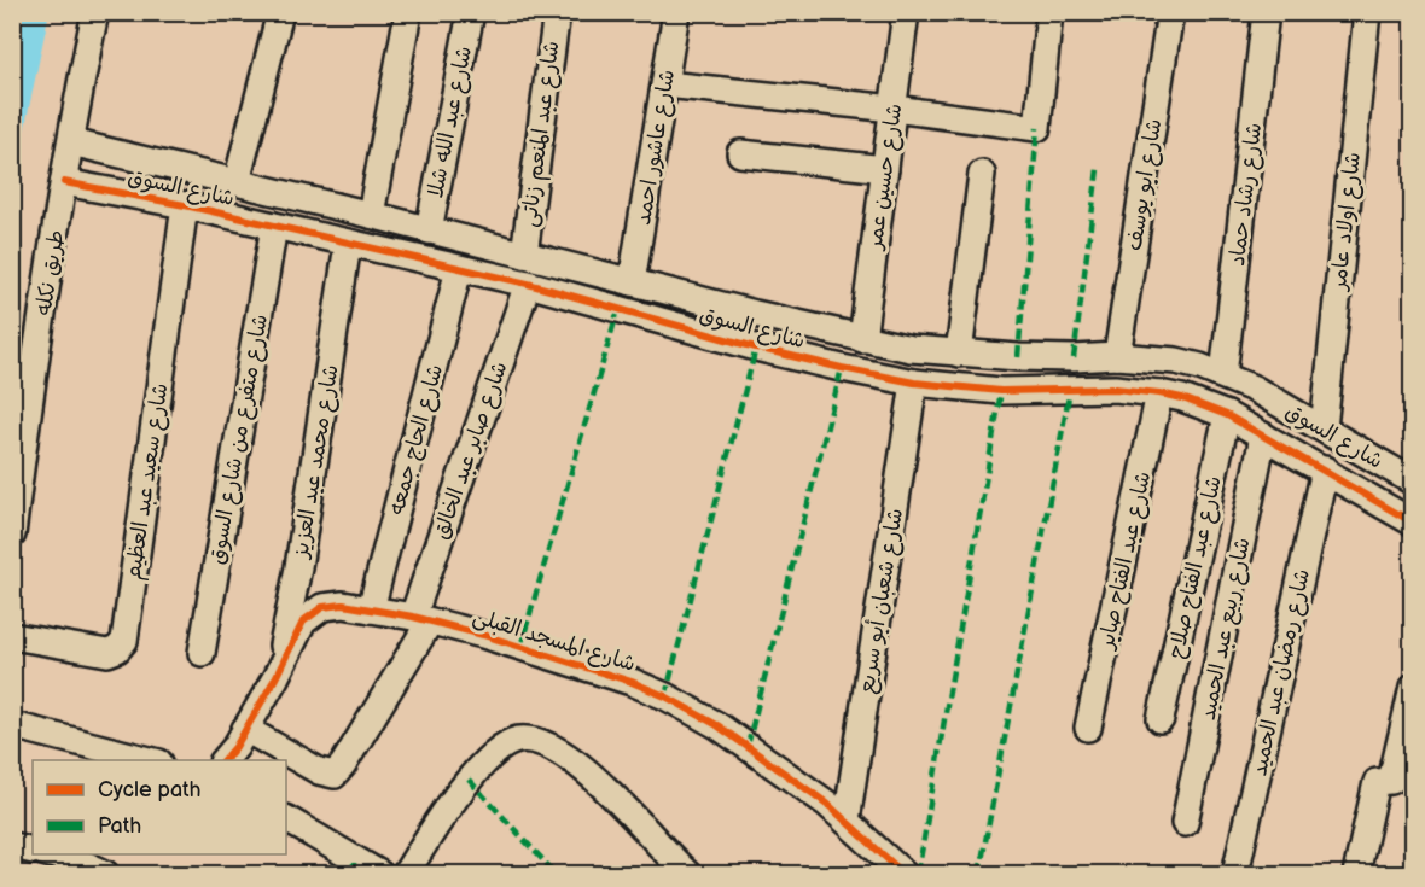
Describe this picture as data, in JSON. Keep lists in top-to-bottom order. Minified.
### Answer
{"streets":{"street":["شارع عبد الله شلا","شارع عبد المنعم زناتى","شارع عاشور احمد","شارع حسين عمر","شارع ابو يوسف","شارع السوق","شارع رشاد حماد","شارع اولاد عامر","طريق نكله","شارع متفرع من شارع السوق","شارع الحاج جمعه","شارع صابر عبد الخالق","شارع محمد عبد العزيز","شارع سعيد عبد العظيم","شارع عبد الفتاح صابر","شارع عبد الفتاح صلاح","شارع شعبان أبو سريع","شارع ربيع عبد الحميد","شارع المسجد القبلى","شارع رمضان عبد الحميد"]},"crossings":[["شارع عبد الله شلا","شارع السوق"],["شارع عبد المنعم زناتى","شارع السوق"],["شارع عاشور احمد","شارع السوق"],["شارع حسين عمر","شارع السوق"],["شارع ابو يوسف","شارع السوق"],["شارع السوق","شارع رشاد حماد"],["شارع السوق","شارع اولاد عامر"],["شارع السوق","طريق نكله"],["شارع السوق","شارع متفرع من شارع السوق"],["شارع السوق","شارع الحاج جمعه"],["شارع السوق","شارع صابر عبد الخالق"],["شارع السوق","شارع محمد عبد العزيز"],["شارع السوق","شارع سعيد عبد العظيم"],["شارع السوق","شارع عبد الفتاح صابر"],["شارع السوق","شارع عبد الفتاح صلاح"],["شارع السوق","شارع شعبان أبو سريع"],["شارع السوق","شارع ربيع عبد الحميد"],["شارع السوق","شارع رمضان عبد الحميد"],["شارع الحاج جمعه","شارع المسجد القبلى"],["شارع صابر عبد الخالق","شارع المسجد القبلى"],["شارع محمد عبد العزيز","شارع المسجد القبلى"],["شارع شعبان أبو سريع","شارع المسجد القبلى"]],"legend":["Cycle path","Path"]}
